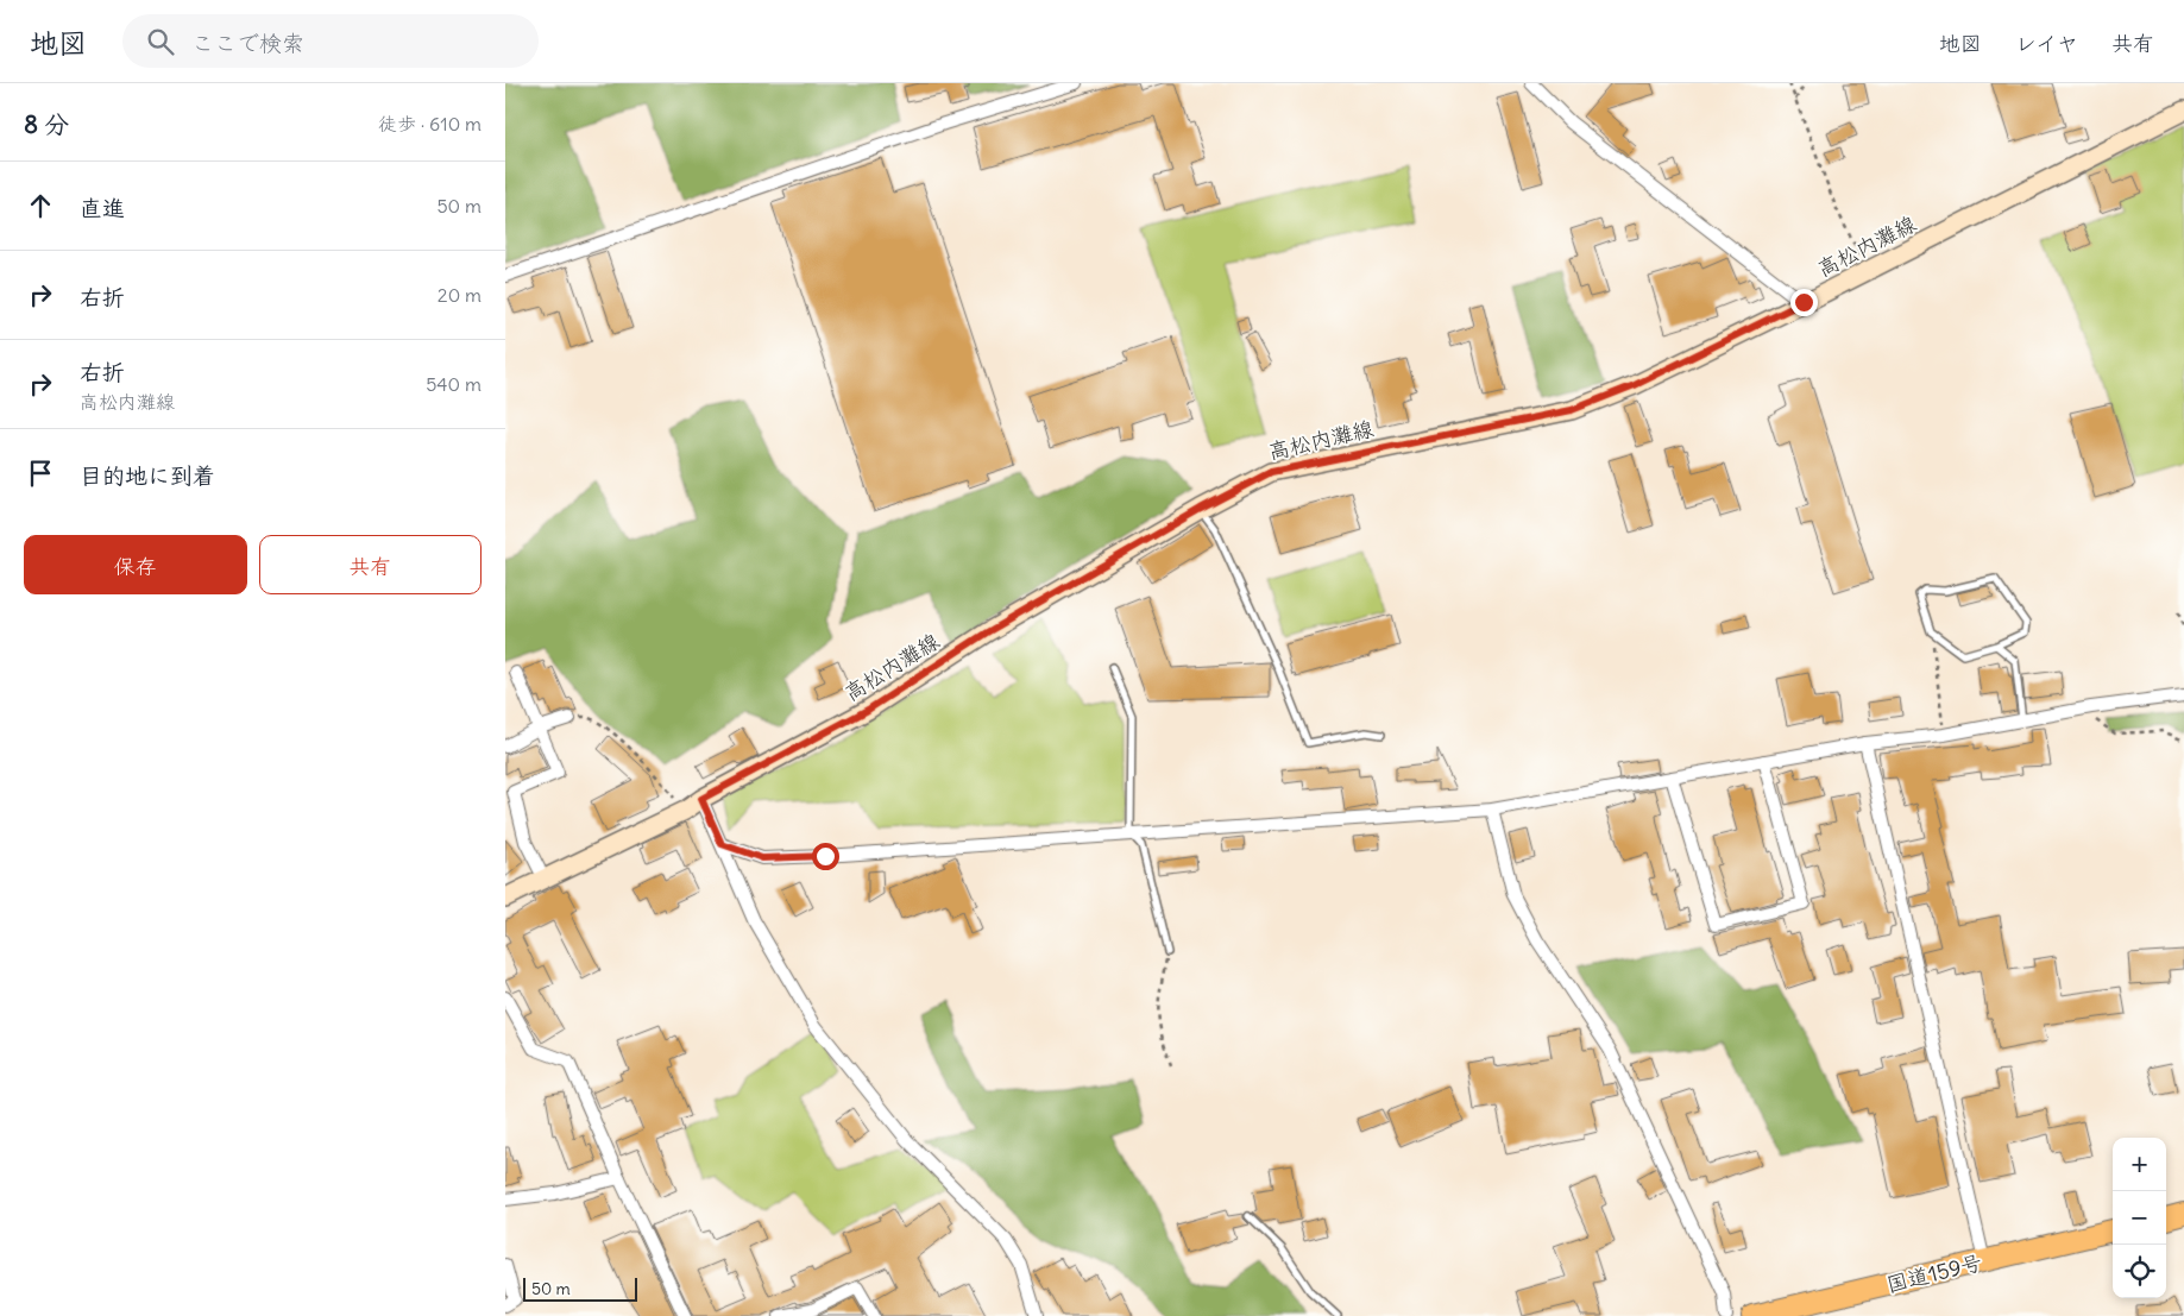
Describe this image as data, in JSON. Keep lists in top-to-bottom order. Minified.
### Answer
{"streets":{"highway":["国道159号"],"main road":["高松内灘線"]},"scale_bar":"50 m","page":{"header":"地図","search":"ここで検索","nav":["地図","レイヤ","共有"],"heading":["8 分","徒歩 · 610 m"],"list":[["直進","50 m"],["右折","20 m"],["右折","高松内灘線","540 m"],"目的地に到着"],"buttons":["保存","共有"],"map_buttons":["+","−"],"scale":"50 m"}}
